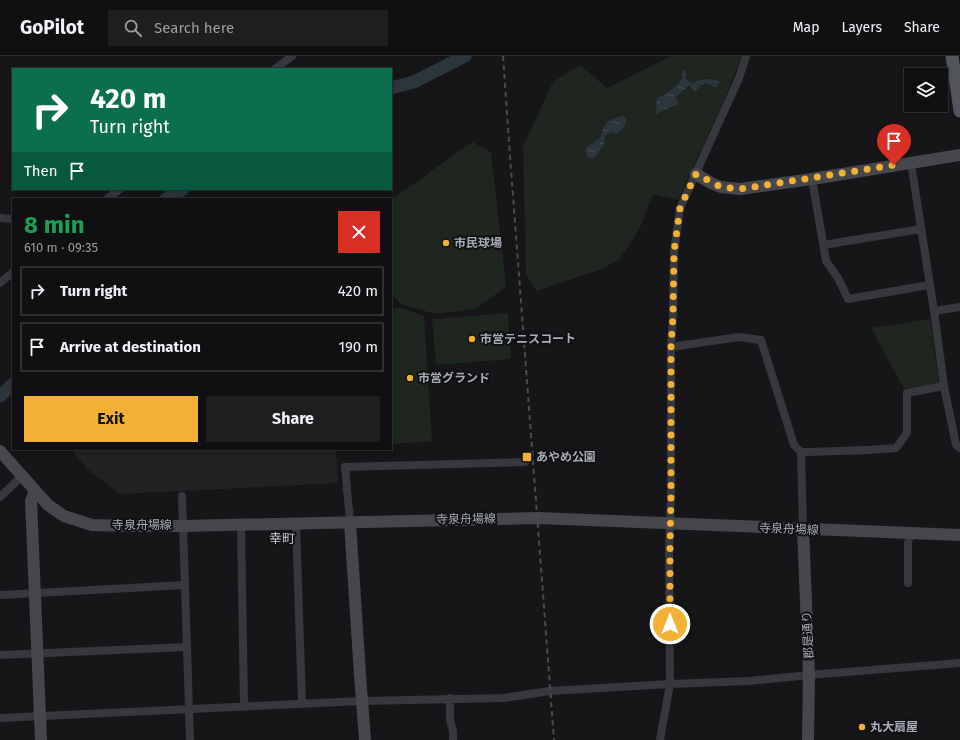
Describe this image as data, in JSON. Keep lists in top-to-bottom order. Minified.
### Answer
{"streets":{"main road":["寺泉舟場線","郡是通り"]},"crossings":[["寺泉舟場線","郡是通り"]],"districts":["幸町"],"places":{"other":["市民球場","市営テニスコート","市営グランド","丸大扇屋"],"transit":["あやめ公園"]},"page":{"header":"GoPilot","search":"Search here","nav":["Map","Layers","Share"],"turn":["420 m","Turn right"],"then":"Then","heading":["8 min","610 m · 09:35"],"list":[{"name":"Turn right","value":"420 m"},{"name":"Arrive at destination","value":"190 m"}],"buttons":["Exit","Share"]}}
